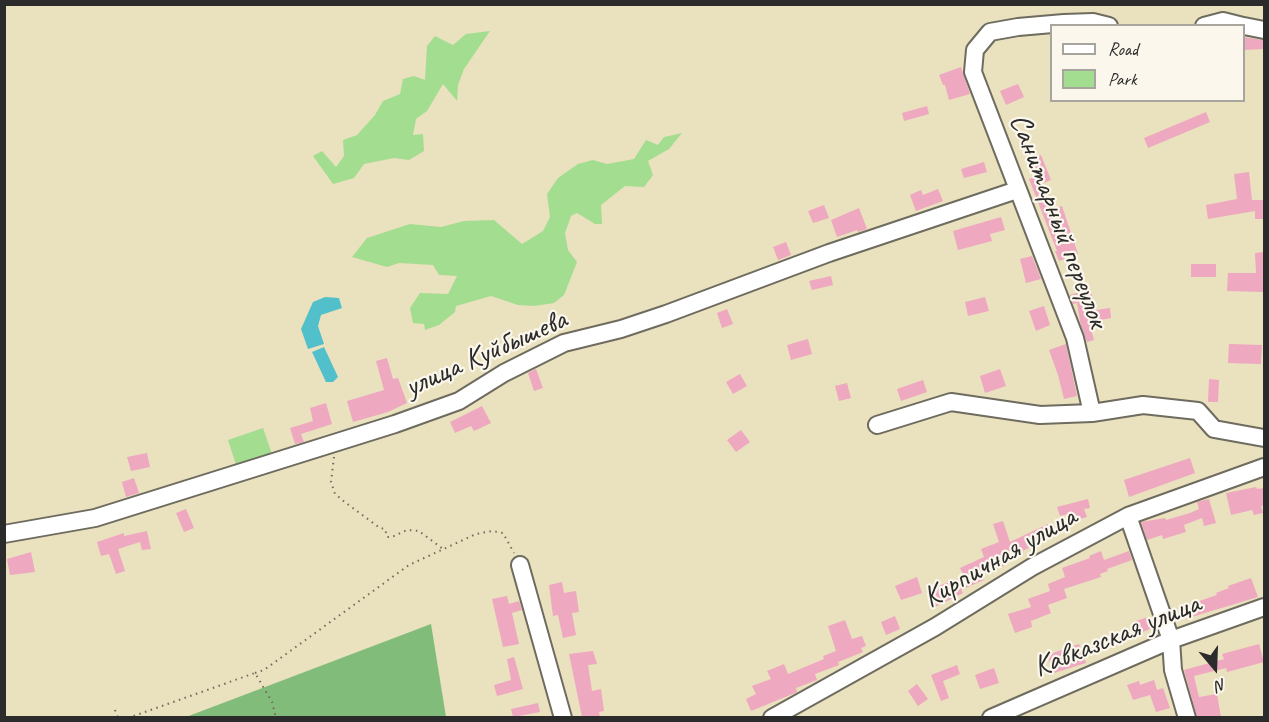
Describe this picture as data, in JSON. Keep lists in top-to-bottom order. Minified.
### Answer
{"streets":{"street":["Санитарный переулок","улица Куйбышева","Кирпичная улица","Кавказская улица"]},"crossings":[["Санитарный переулок","улица Куйбышева"]],"legend":["Road","Park"],"north":"bottom"}
